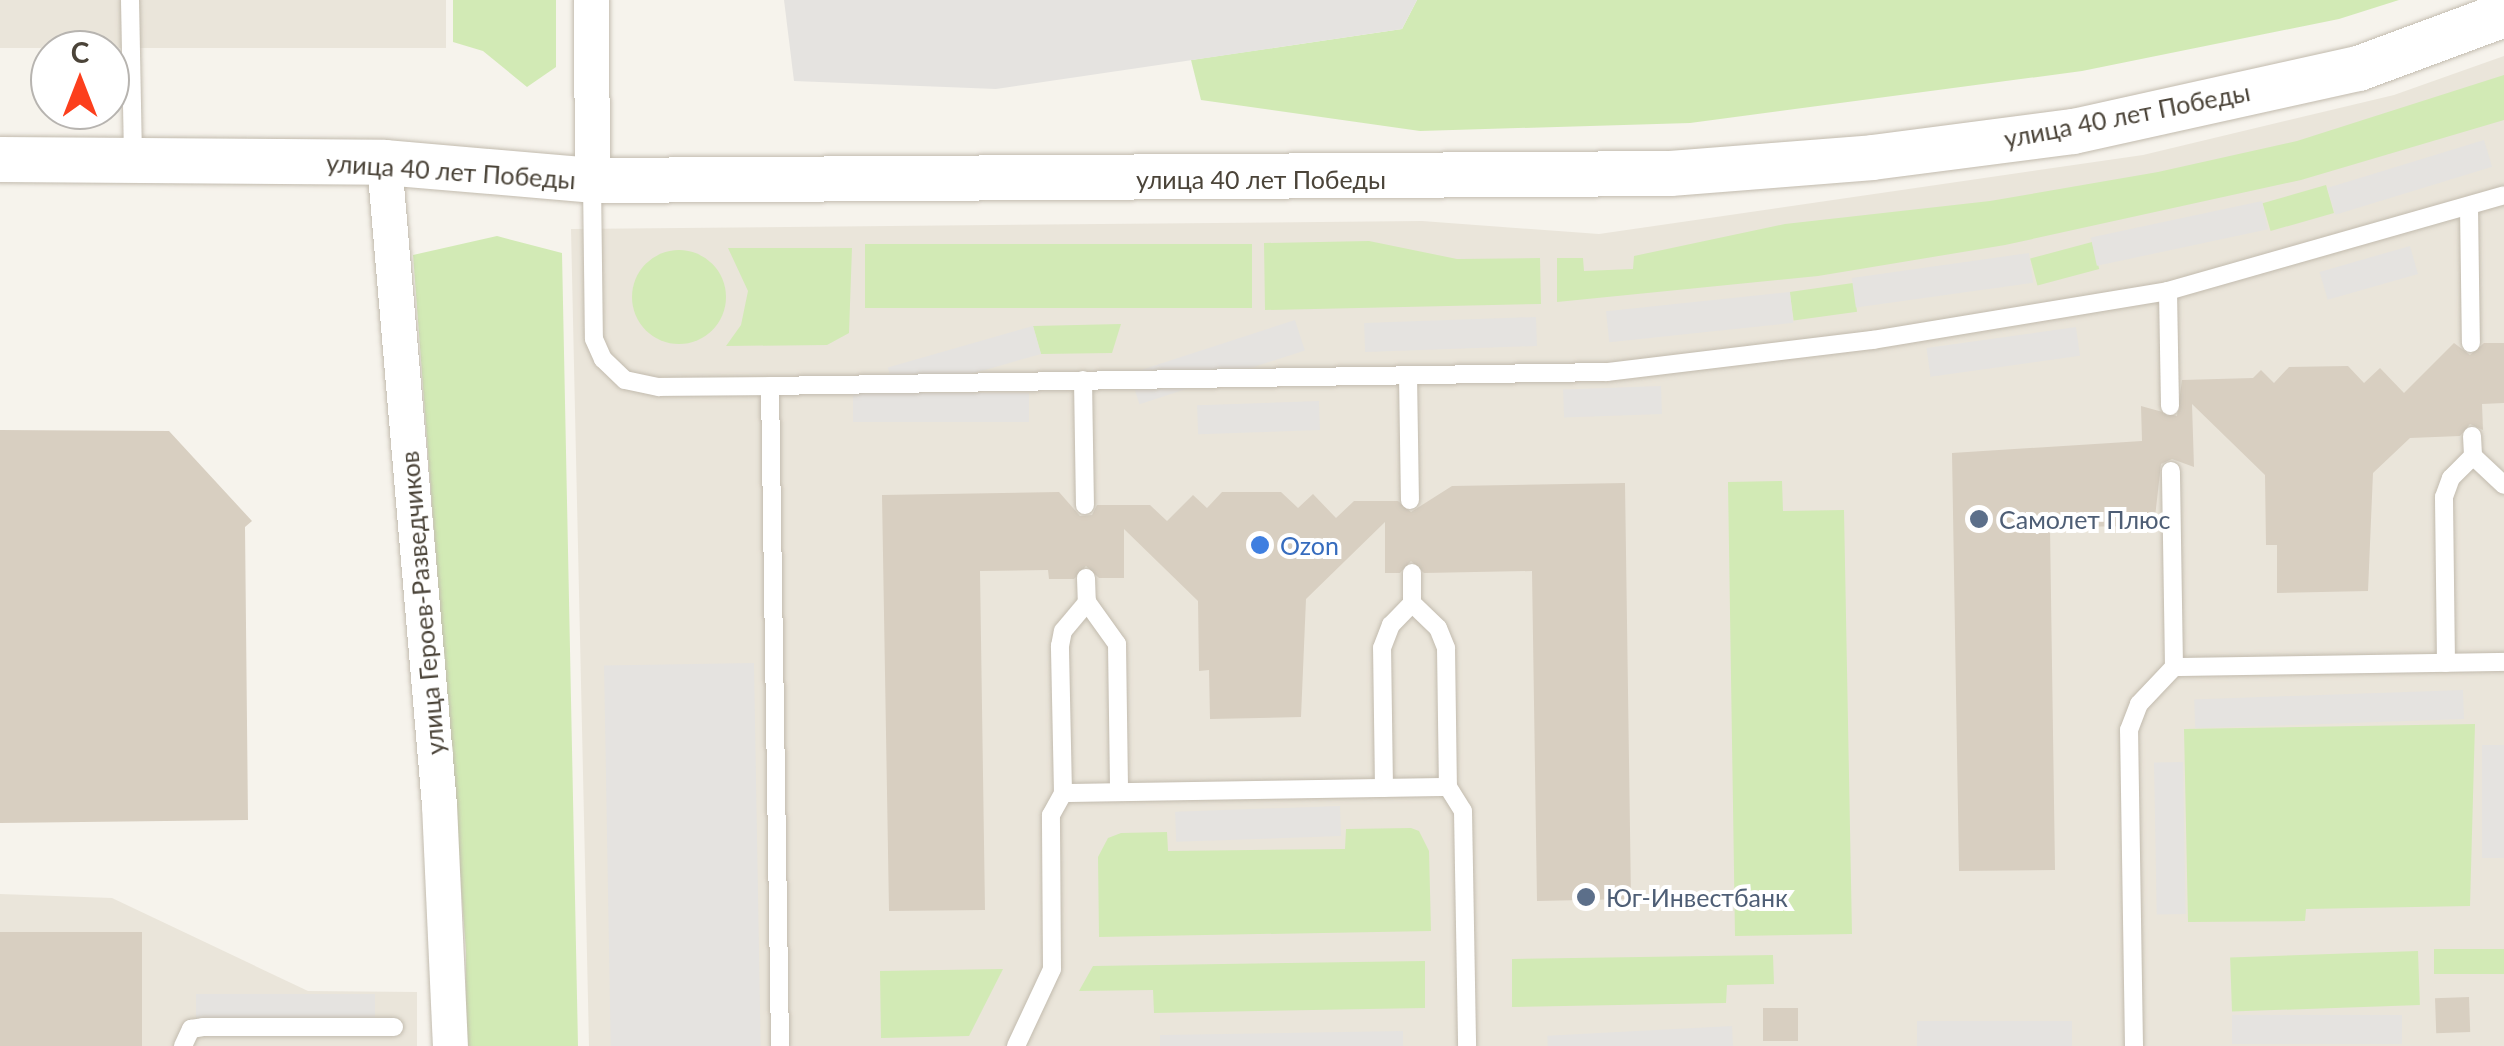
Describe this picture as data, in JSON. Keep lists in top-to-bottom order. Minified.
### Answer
{"streets":{"street":["улица 40 лет Победы","улица Героев-Разведчиков"]},"crossings":[["улица 40 лет Победы","улица Героев-Разведчиков"]],"places":["Самолет Плюс","Ozon","Юг-Инвестбанк"],"north":"top"}
